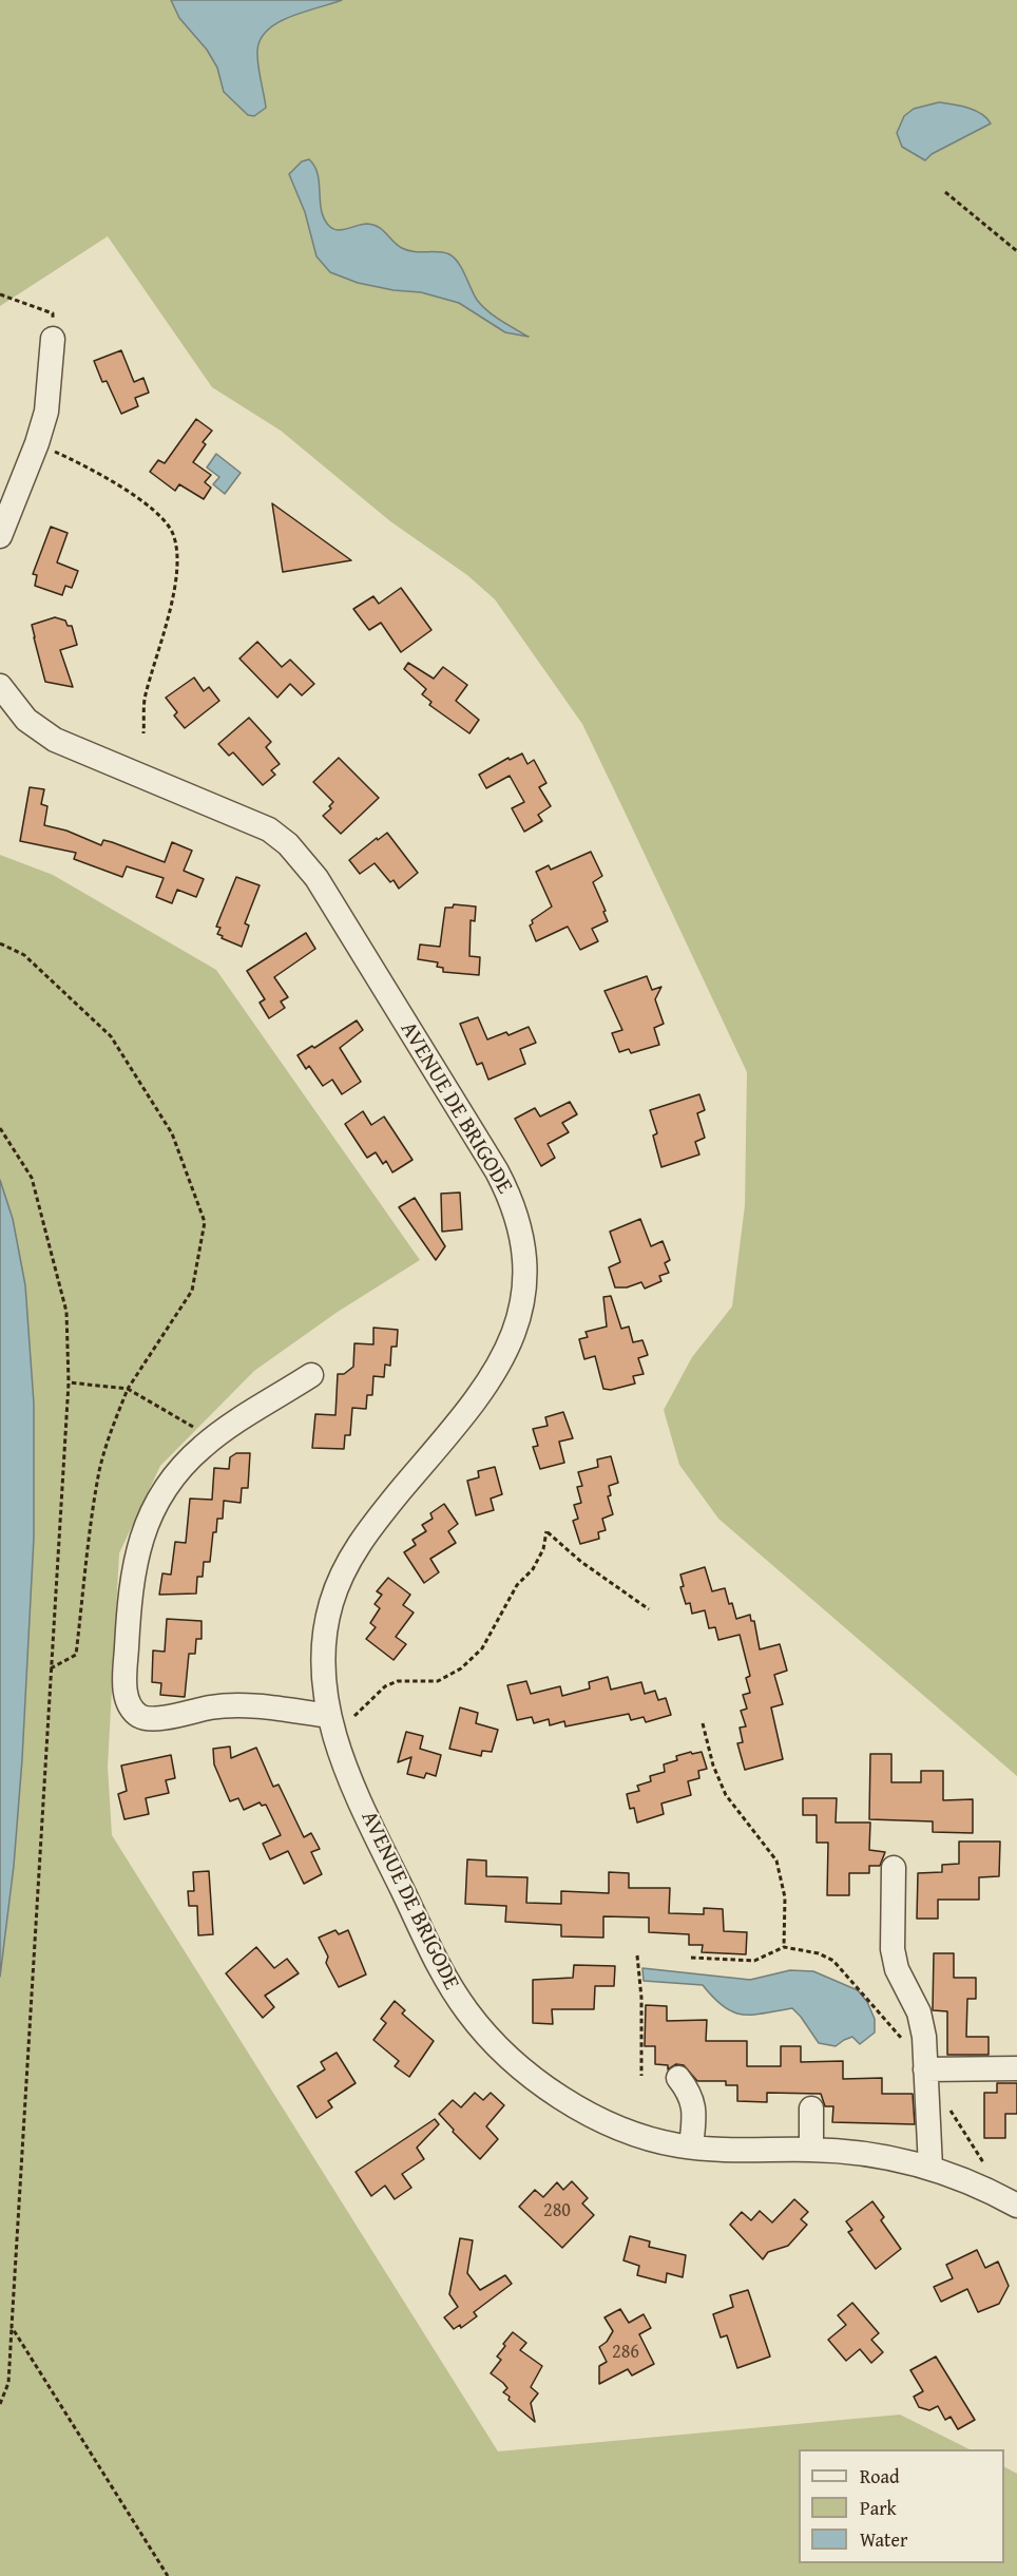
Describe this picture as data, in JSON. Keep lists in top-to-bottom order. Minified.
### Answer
{"streets":{"street":["AVENUE DE BRIGODE"]},"house_numbers":["280","286"],"legend":["Road","Park","Water"]}
